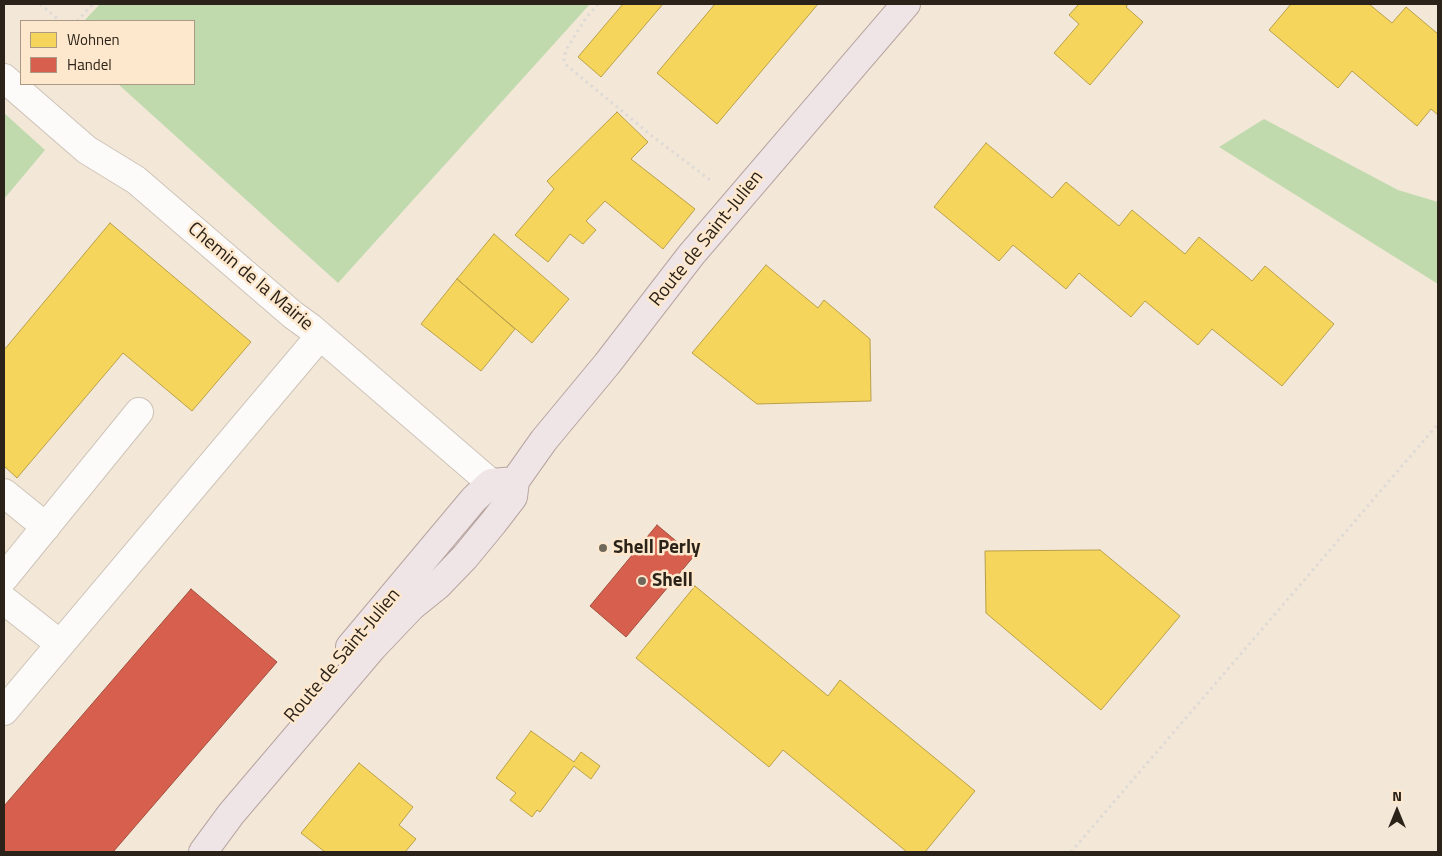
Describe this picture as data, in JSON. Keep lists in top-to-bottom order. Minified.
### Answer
{"streets":{"main road":["Route de Saint-Julien"],"street":["Chemin de la Mairie"]},"crossings":[["Route de Saint-Julien","Chemin de la Mairie"]],"places":["Shell Perly","Shell"],"legend":["Wohnen","Handel"],"north":"top"}
